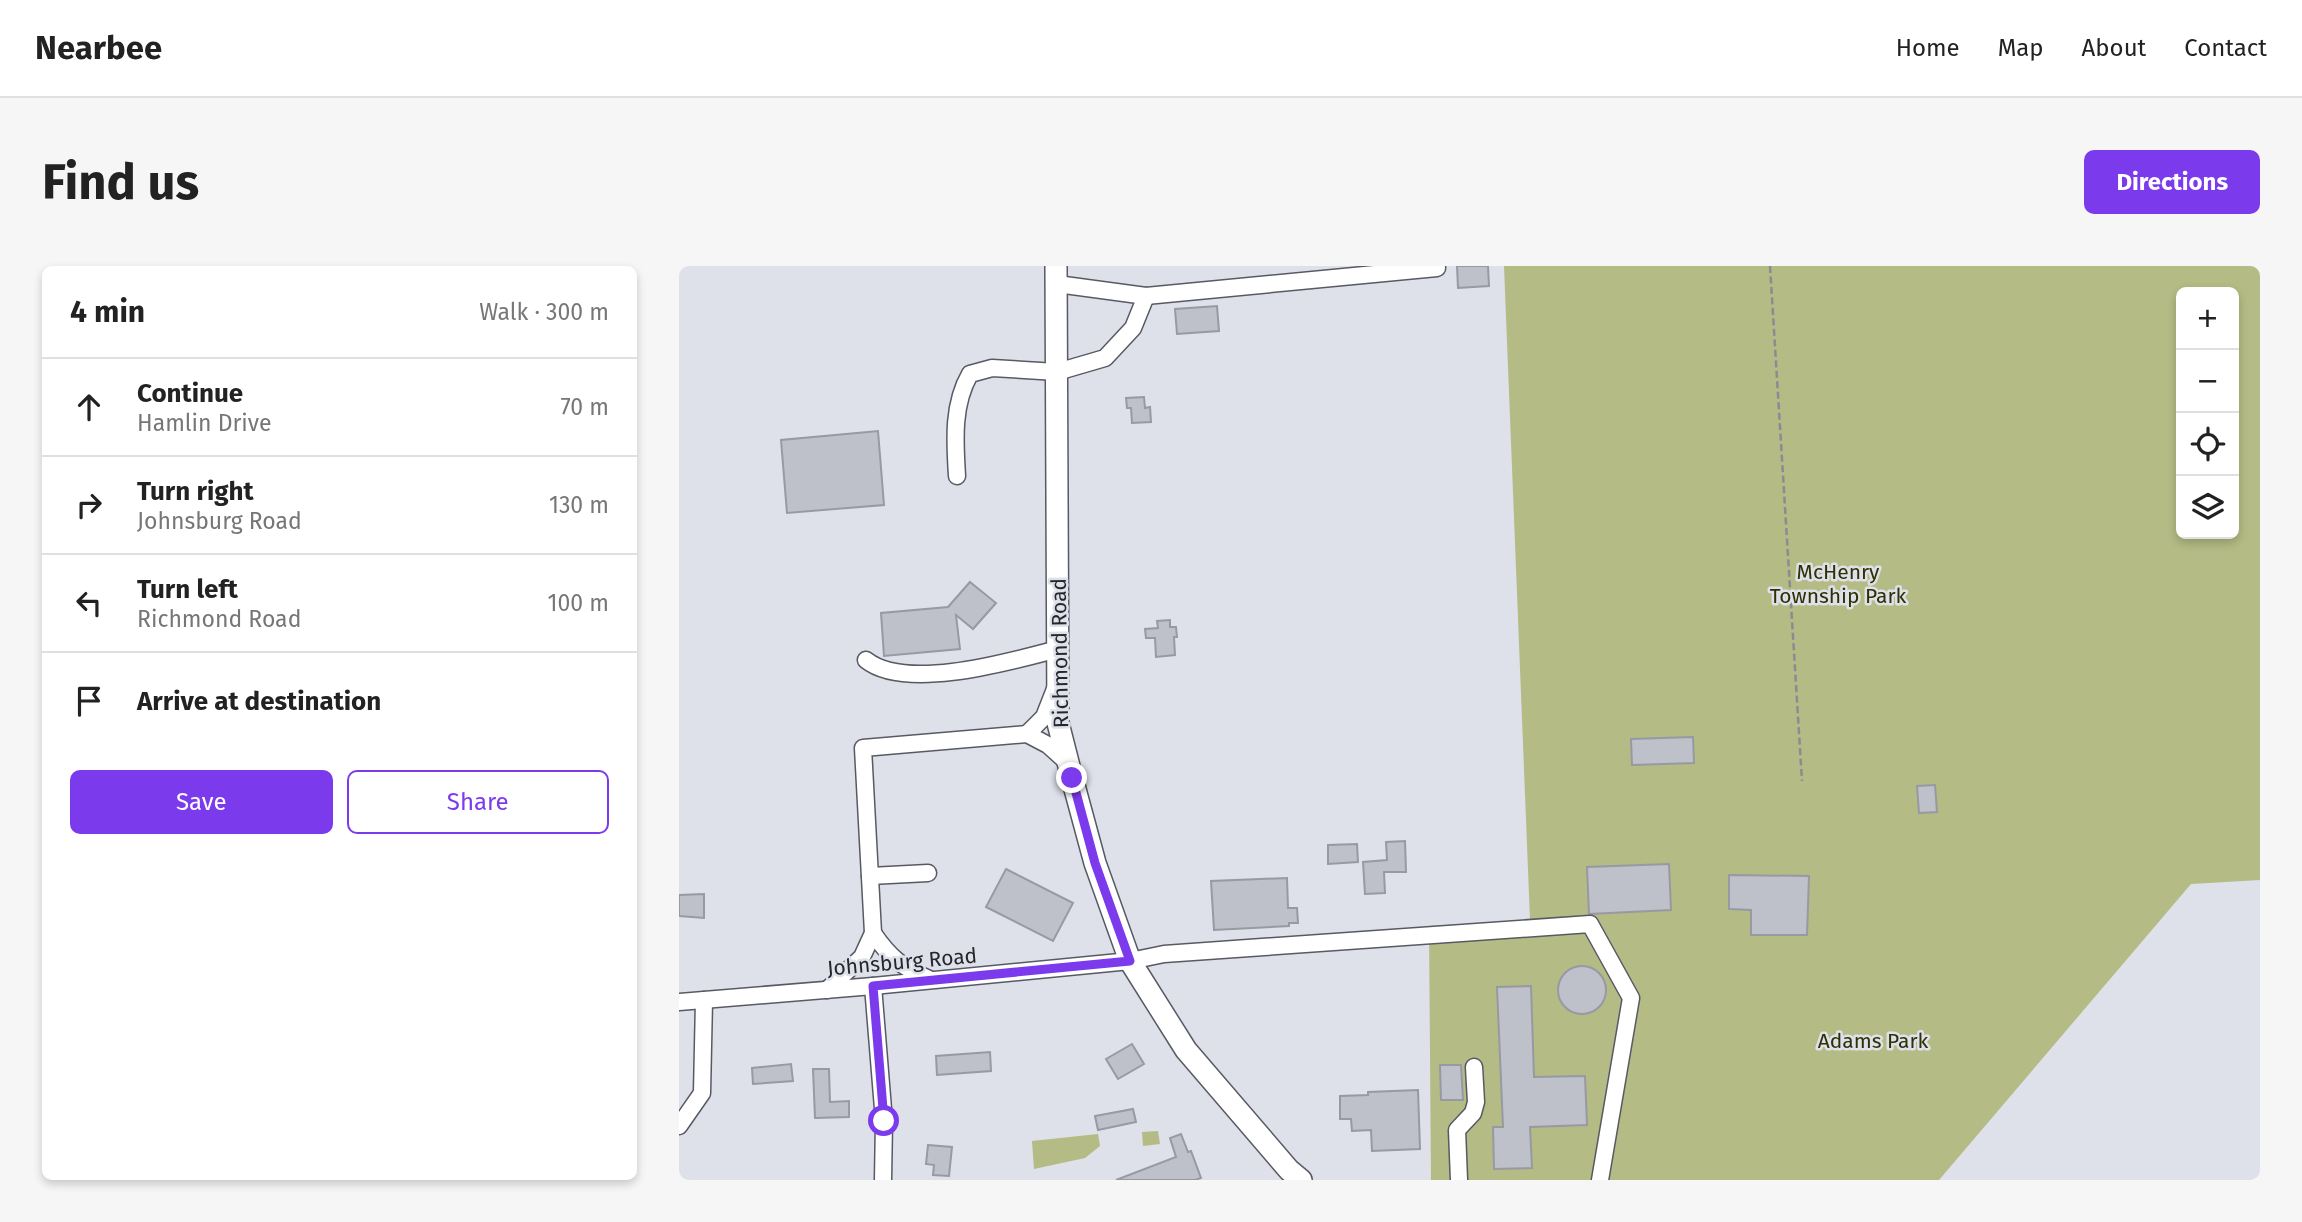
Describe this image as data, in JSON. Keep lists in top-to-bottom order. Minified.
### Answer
{"streets":{"main road":["Richmond Road"],"street":["Johnsburg Road"]},"crossings":[["Richmond Road","Johnsburg Road"]],"parks":["McHenry Township Park","Adams Park"],"page":{"header":"Nearbee","nav":["Home","Map","About","Contact"],"buttons":["Directions",["Save","Share"]],"title":"Find us","heading":["4 min","Walk · 300 m"],"map_buttons":["+","−"],"list":[["Continue","Hamlin Drive","70 m"],["Turn right","Johnsburg Road","130 m"],["Turn left","Richmond Road","100 m"],"Arrive at destination"]}}
